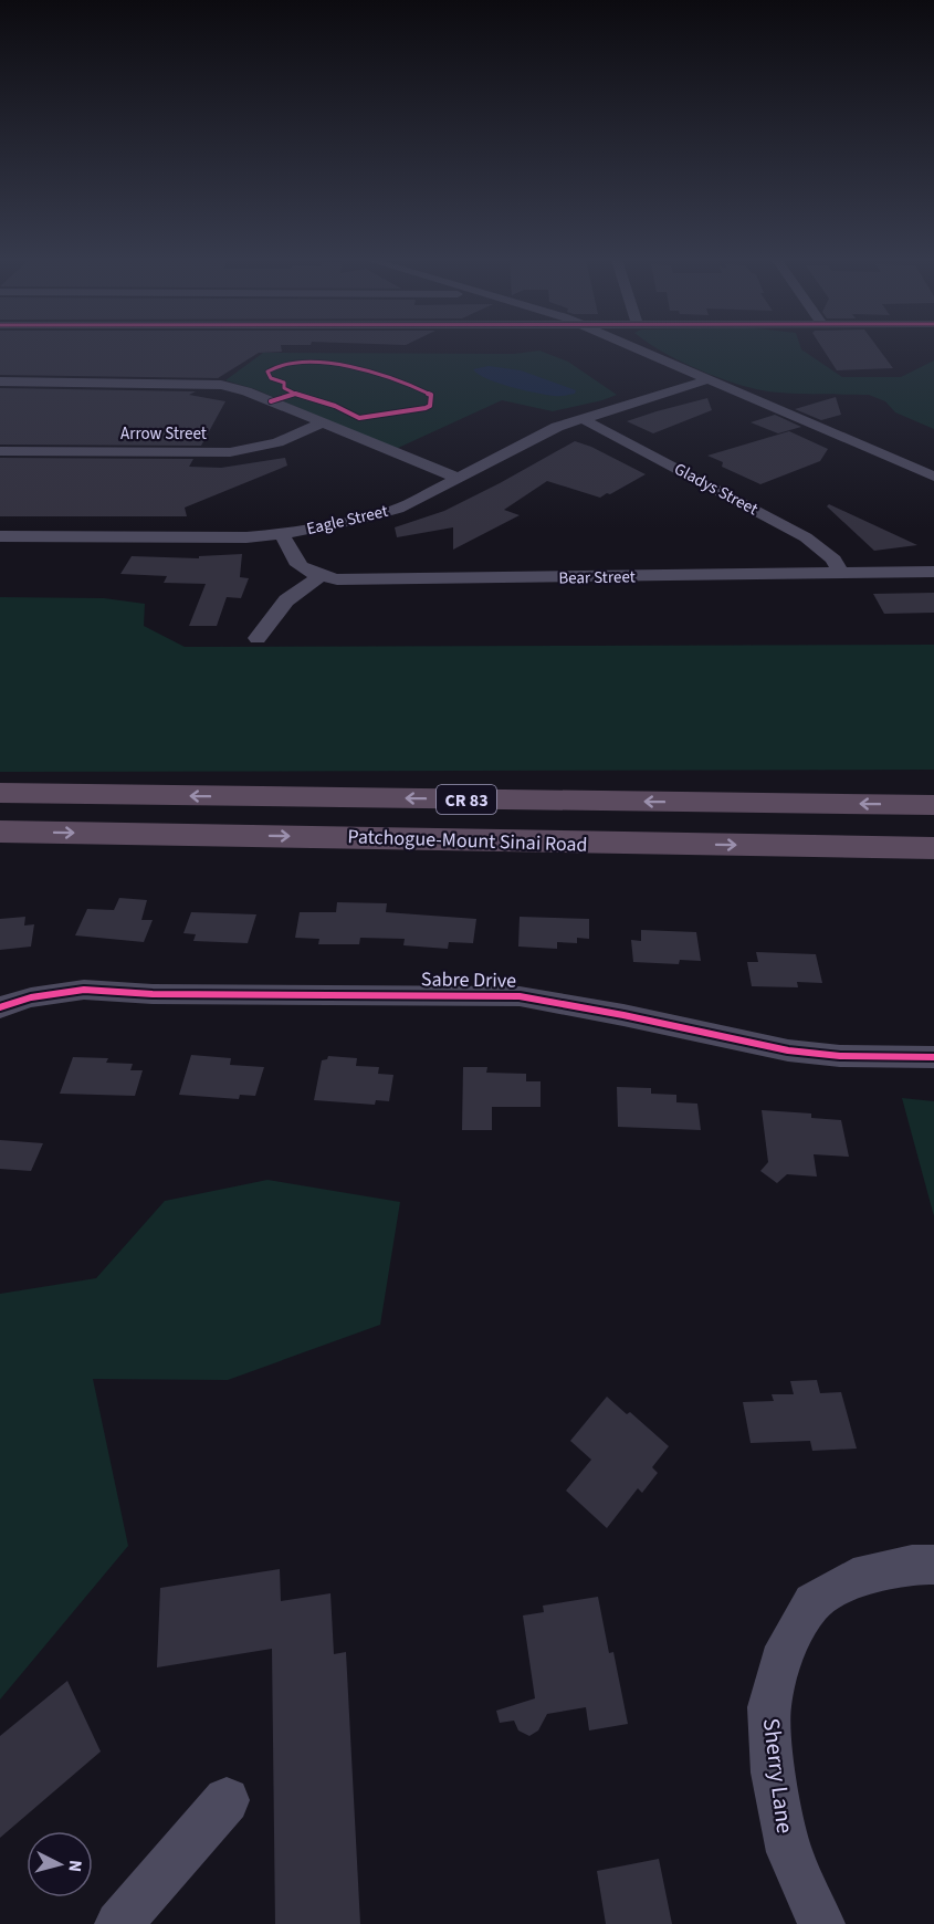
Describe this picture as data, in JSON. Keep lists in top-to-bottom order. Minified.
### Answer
{"streets":{"highway":["CR 83","Patchogue-Mount Sinai Road"],"street":["Arrow Street","Gladys Street","Eagle Street","Bear Street","Sabre Drive","Sherry Lane"]},"crossings":[["Gladys Street","Eagle Street"],["Gladys Street","Bear Street"],["Eagle Street","Bear Street"]],"north":"right"}
